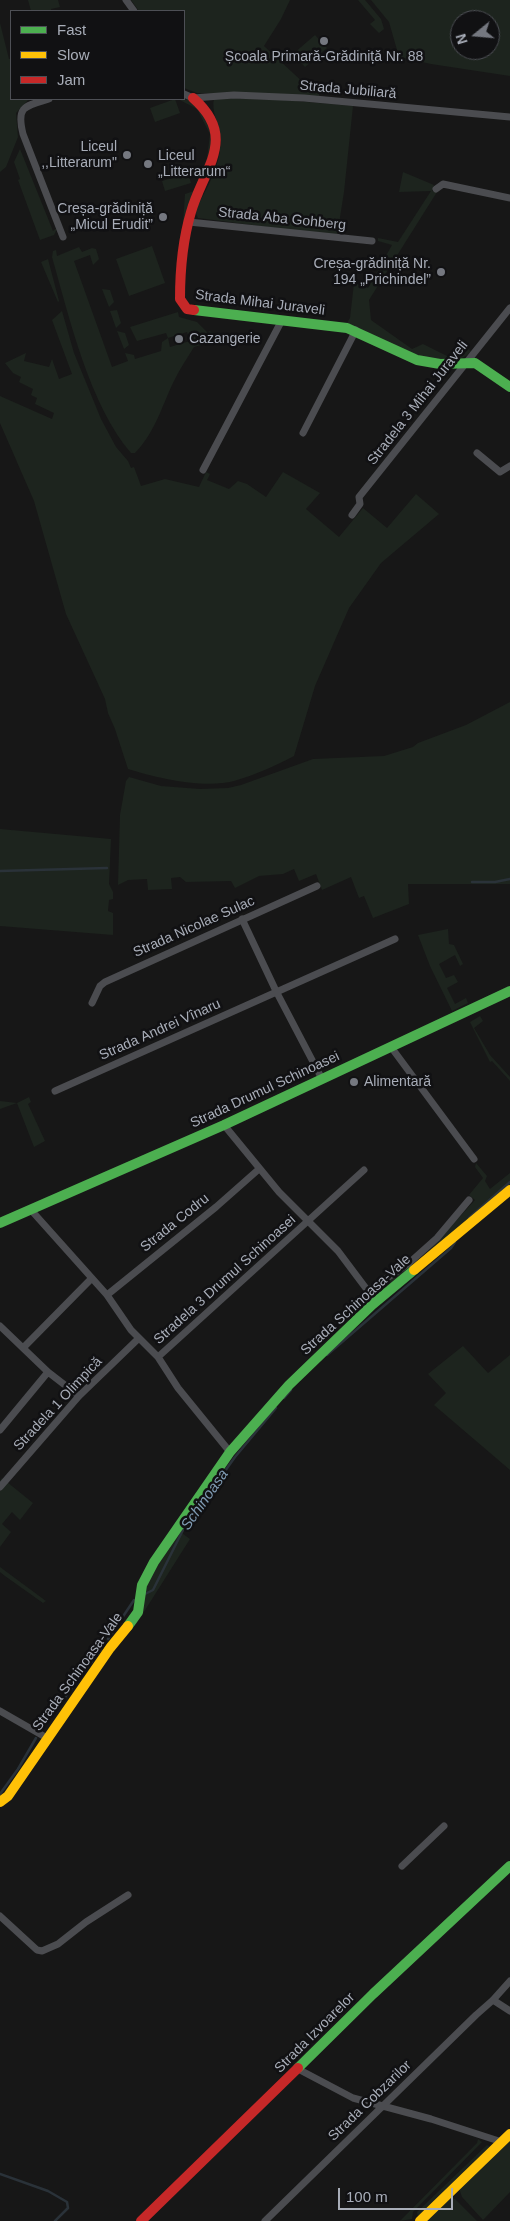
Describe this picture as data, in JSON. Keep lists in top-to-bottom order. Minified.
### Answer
{"streets":{"street":["Strada Jubiliară","Strada Aba Gohberg","Strada Mihai Juraveli","Stradela 3 Mihai Juraveli","Strada Nicolae Sulac","Strada Andrei Vînaru","Strada Drumul Schinoasei","Strada Codru","Stradela 3 Drumul Schinoasei","Strada Schinoasa-Vale","Stradela 1 Olimpică","Strada Izvoarelor","Strada Cobzarilor"]},"crossings":[["Strada Jubiliară","Strada Mihai Juraveli"],["Strada Aba Gohberg","Strada Mihai Juraveli"],["Strada Mihai Juraveli","Stradela 3 Mihai Juraveli"],["Strada Drumul Schinoasei","Stradela 3 Drumul Schinoasei"],["Strada Codru","Stradela 3 Drumul Schinoasei"],["Stradela 3 Drumul Schinoasei","Strada Schinoasa-Vale"]],"water":["Schinoasa"],"places":["Școala Primară-Grădiniță Nr. 88","Liceul ,,Litterarum\"","Liceul „Litterarum“","Creșa-grădiniță „Micul Erudit”","Creșa-grădiniță Nr. 194 „Prichindel”","Cazangerie","Alimentară"],"legend":["Fast","Slow","Jam"],"scale_bar":"100 m","north":"left"}
